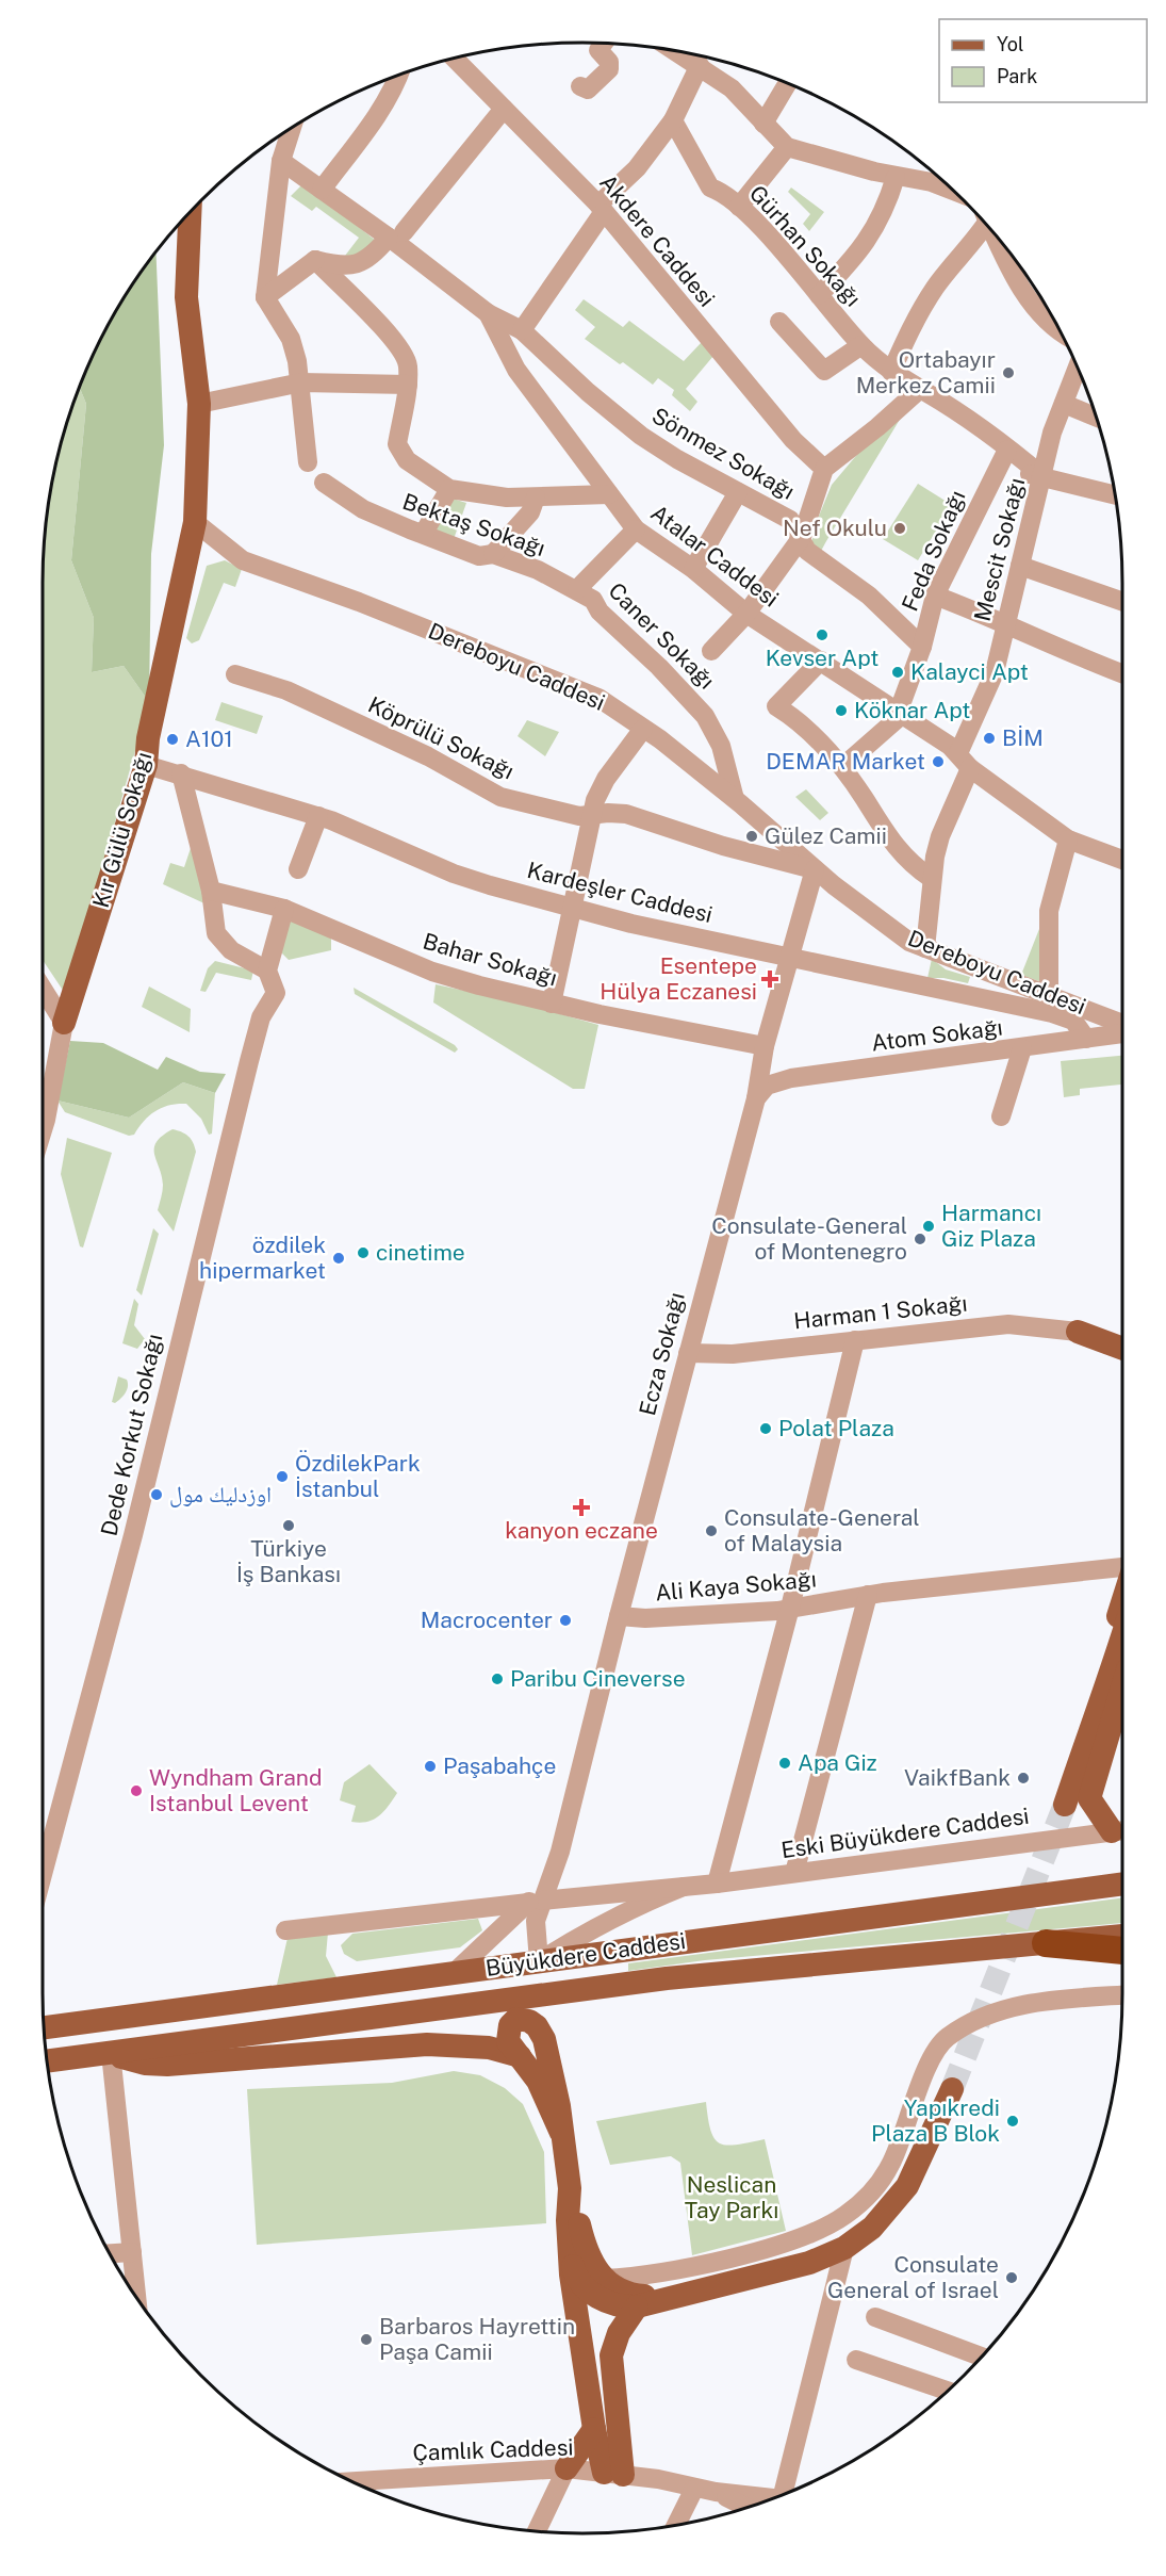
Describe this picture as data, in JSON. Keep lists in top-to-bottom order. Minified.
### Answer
{"streets":{"main road":["Kır Gülü Sokağı","Büyükdere Caddesi"],"street":["Akdere Caddesi","Gürhan Sokağı","Sönmez Sokağı","Bektaş Sokağı","Mescit Sokağı","Feda Sokağı","Atalar Caddesi","Caner Sokağı","Dereboyu Caddesi","Köprülü Sokağı","Kardeşler Caddesi","Bahar Sokağı","Atom Sokağı","Harman 1 Sokağı","Ecza Sokağı","Dede Korkut Sokağı","Ali Kaya Sokağı","Eski Büyükdere Caddesi","Çamlık Caddesi"]},"crossings":[["Gürhan Sokağı","Mescit Sokağı"],["Gürhan Sokağı","Feda Sokağı"],["Sönmez Sokağı","Feda Sokağı"],["Sönmez Sokağı","Atalar Caddesi"],["Bektaş Sokağı","Caner Sokağı"],["Mescit Sokağı","Atalar Caddesi"],["Mescit Sokağı","Dereboyu Caddesi"],["Feda Sokağı","Atalar Caddesi"],["Atalar Caddesi","Caner Sokağı"],["Caner Sokağı","Dereboyu Caddesi"],["Dereboyu Caddesi","Köprülü Sokağı"],["Dereboyu Caddesi","Kır Gülü Sokağı"],["Dereboyu Caddesi","Ecza Sokağı"],["Köprülü Sokağı","Ecza Sokağı"],["Kır Gülü Sokağı","Kardeşler Caddesi"],["Kardeşler Caddesi","Atom Sokağı"],["Kardeşler Caddesi","Ecza Sokağı"],["Bahar Sokağı","Ecza Sokağı"],["Bahar Sokağı","Dede Korkut Sokağı"],["Atom Sokağı","Ecza Sokağı"],["Harman 1 Sokağı","Ecza Sokağı"],["Ecza Sokağı","Ali Kaya Sokağı"],["Ecza Sokağı","Eski Büyükdere Caddesi"],["Ecza Sokağı","Büyükdere Caddesi"]],"parks":["Neslican Tay Parkı"],"places":{"other":["Ortabayır Merkez Camii","Nef Okulu","Kevser Apt","Kalayci Apt","Köknar Apt","BİM","A101","DEMAR Market","Gülez Camii","Harmancı Giz Plaza","Consulate-General of Montenegro","cinetime","özdilek hipermarket","Polat Plaza","ÖzdilekPark İstanbul","اوزدليك مول","Türkiye İş Bankası","Consulate-General of Malaysia","Macrocenter","Paribu Cineverse","Apa Giz","Paşabahçe","VaikfBank","Wyndham Grand Istanbul Levent","Yapıkredi Plaza B Blok","Consulate General of Israel","Barbaros Hayrettin Paşa Camii"],"health":["Esentepe Hülya Eczanesi","kanyon eczane"]},"legend":["Yol","Park"]}
